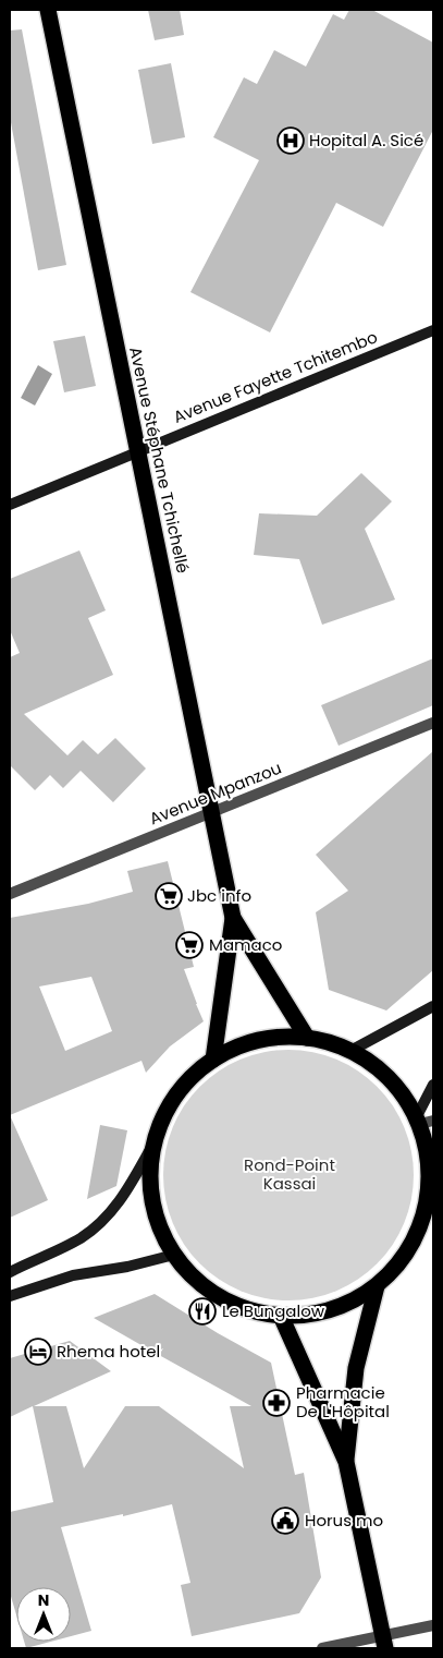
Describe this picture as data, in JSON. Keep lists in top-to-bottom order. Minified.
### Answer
{"streets":{"highway":["Avenue Stéphane Tchichellé"],"main road":["Avenue Fayette Tchitembo"],"street":["Avenue Mpanzou"]},"crossings":[["Avenue Fayette Tchitembo","Avenue Stéphane Tchichellé"],["Avenue Stéphane Tchichellé","Avenue Mpanzou"]],"parks":["Rond-Point Kassai"],"places":{"hospital":["Hopital A. Sicé"],"supermarket":["Jbc info","Mamaco"],"restaurant":["Le Bungalow"],"hotel":["Rhema hotel"],"pharmacy":["Pharmacie De L'Hôpital"],"public building":["Horus mo"]},"north":"top"}
